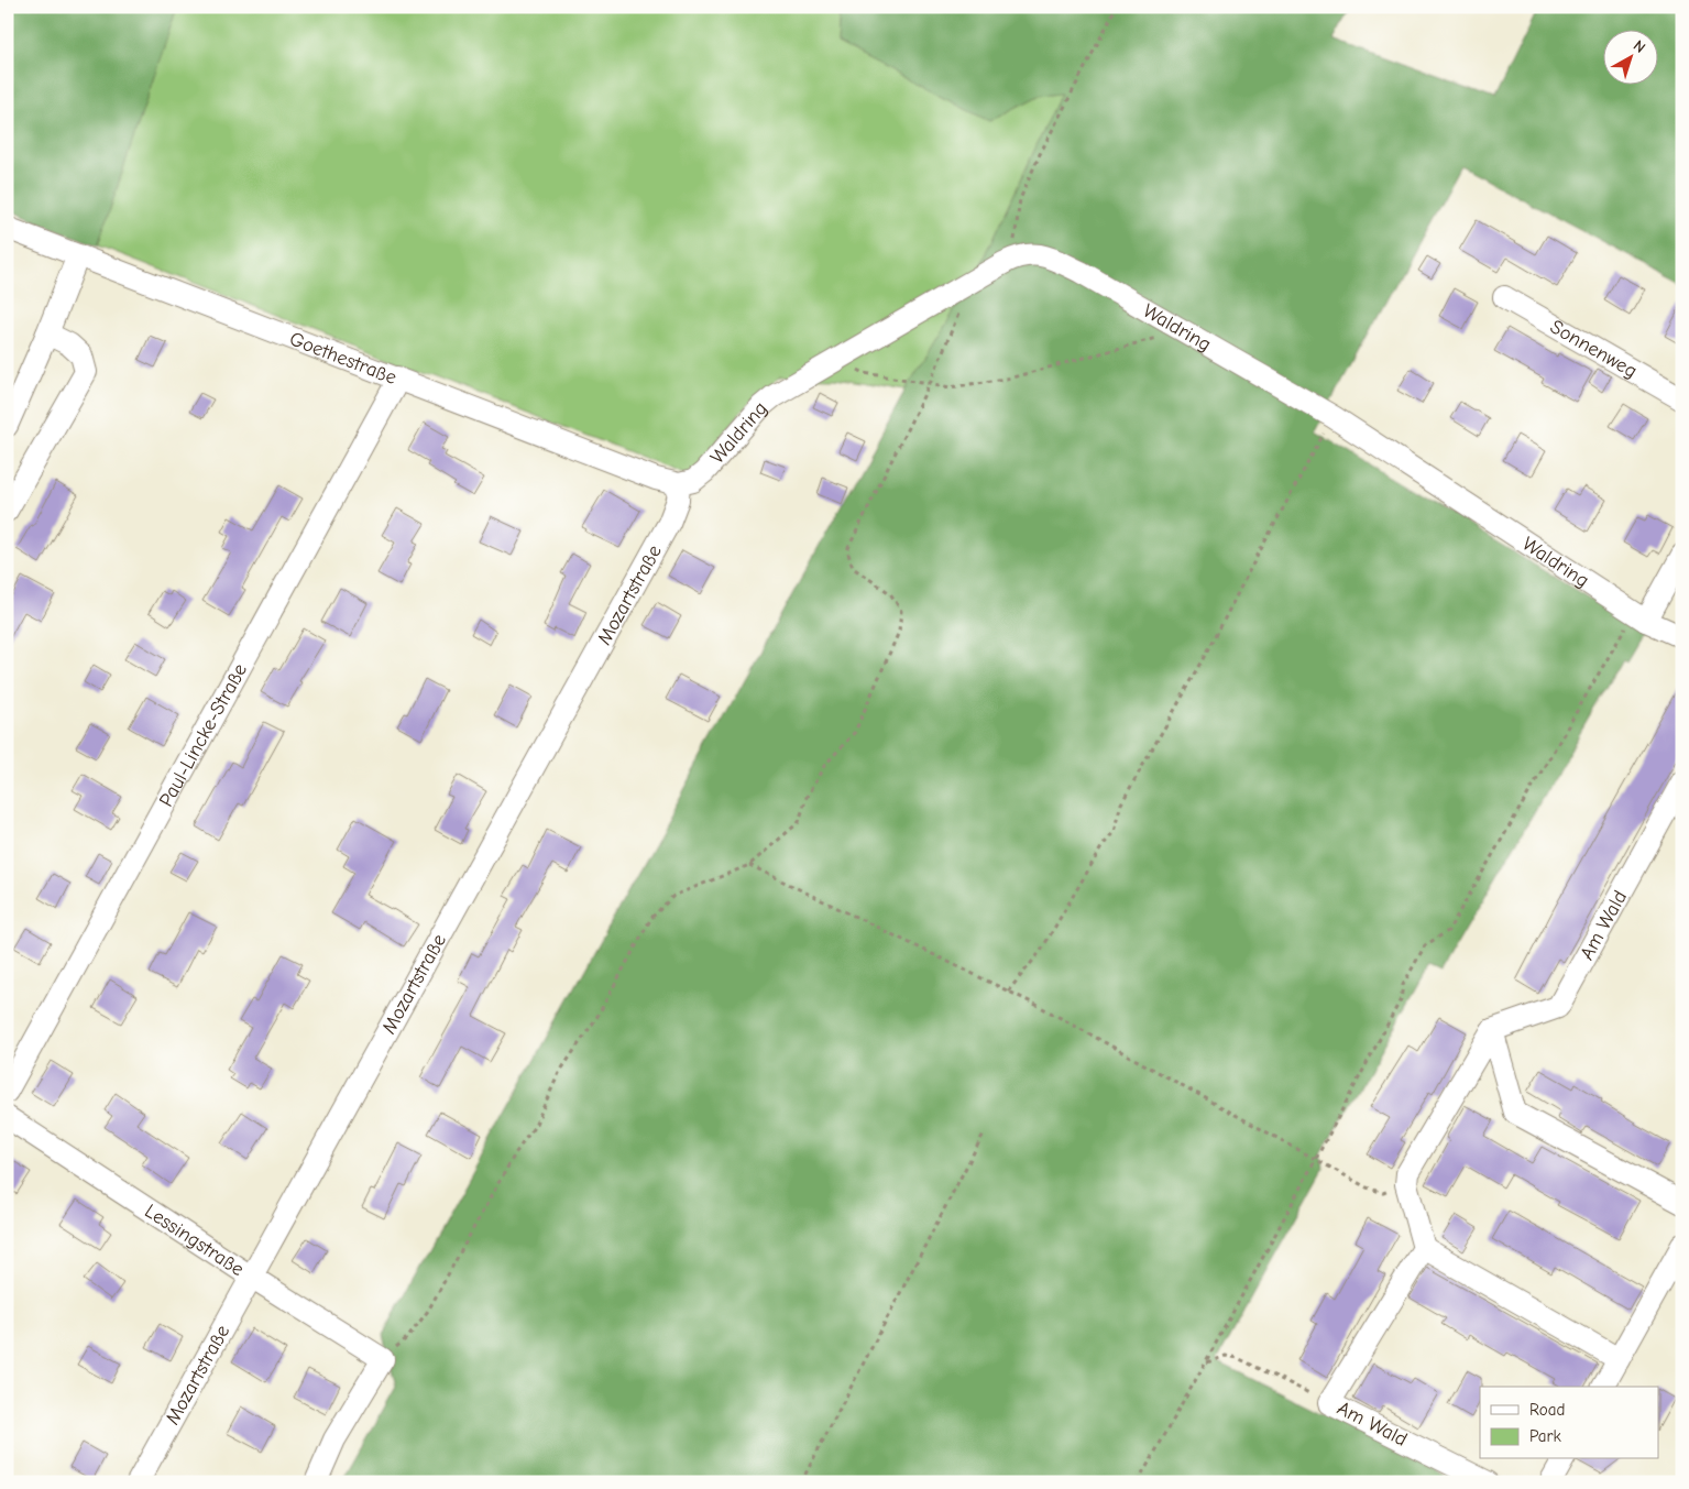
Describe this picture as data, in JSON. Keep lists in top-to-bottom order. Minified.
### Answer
{"streets":{"street":["Waldring","Sonnenweg","Goethestraße","Mozartstraße","Paul-Lincke-Straße","Am Wald","Lessingstraße"]},"crossings":[["Waldring","Goethestraße"],["Waldring","Mozartstraße"],["Goethestraße","Mozartstraße"],["Goethestraße","Paul-Lincke-Straße"],["Mozartstraße","Lessingstraße"]],"legend":["Road","Park"],"north":"top right"}
